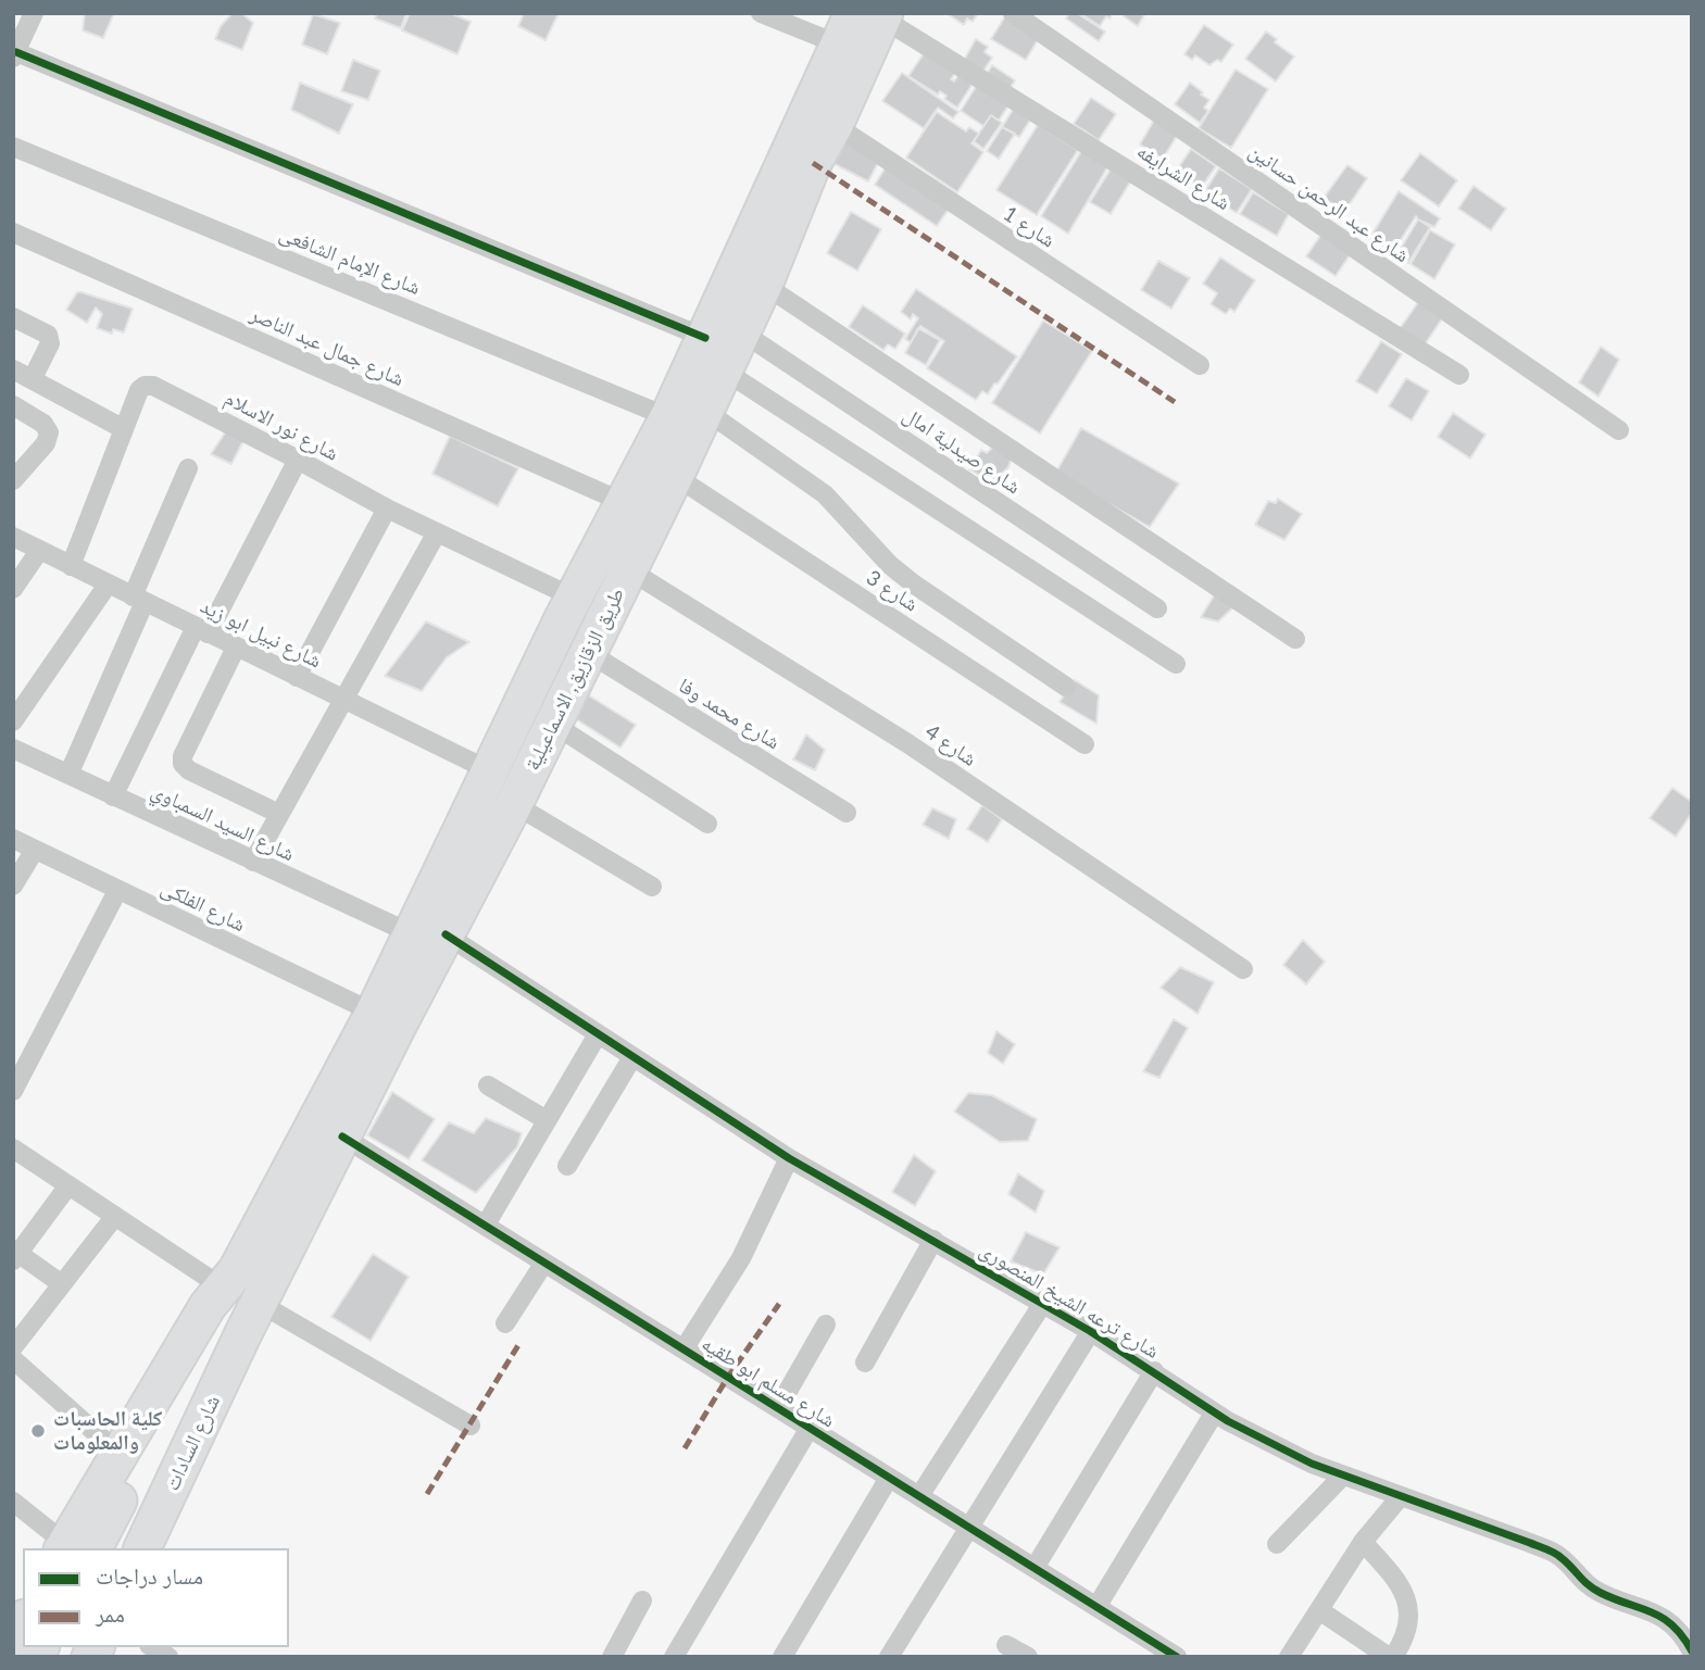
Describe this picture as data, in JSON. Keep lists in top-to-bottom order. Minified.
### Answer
{"streets":{"highway":["طريق الزقازيق, الاسماعيلية","شارع السادات"],"street":["شارع الشرايفه","شارع عبد الرحمن حسانين","شارع 1","شارع الإمام الشافعى","شارع جمال عبد الناصر","شارع نور الاسلام","شارع صيدلية امال","شارع 3","شارع نبيل ابو زيد","شارع محمد وفا","شارع 4","شارع السيد السمباوي","شارع الفلكى","شارع ترعه الشيخ المنصورى","شارع مسلم ابو طقيه"]},"crossings":[["شارع الشرايفه","طريق الزقازيق, الاسماعيلية"],["شارع 1","طريق الزقازيق, الاسماعيلية"],["شارع الإمام الشافعى","طريق الزقازيق, الاسماعيلية"],["شارع جمال عبد الناصر","طريق الزقازيق, الاسماعيلية"],["شارع نور الاسلام","شارع نبيل ابو زيد"],["شارع نور الاسلام","طريق الزقازيق, الاسماعيلية"],["شارع صيدلية امال","طريق الزقازيق, الاسماعيلية"],["شارع 3","طريق الزقازيق, الاسماعيلية"],["شارع نبيل ابو زيد","طريق الزقازيق, الاسماعيلية"],["طريق الزقازيق, الاسماعيلية","شارع محمد وفا"],["طريق الزقازيق, الاسماعيلية","شارع 4"],["طريق الزقازيق, الاسماعيلية","شارع السيد السمباوي"],["طريق الزقازيق, الاسماعيلية","شارع الفلكى"],["طريق الزقازيق, الاسماعيلية","شارع ترعه الشيخ المنصورى"],["طريق الزقازيق, الاسماعيلية","شارع مسلم ابو طقيه"],["طريق الزقازيق, الاسماعيلية","شارع السادات"],["شارع السيد السمباوي","شارع ترعه الشيخ المنصورى"]],"places":["كلية الحاسبات والمعلومات"],"legend":["مسار دراجات","ممر"]}
